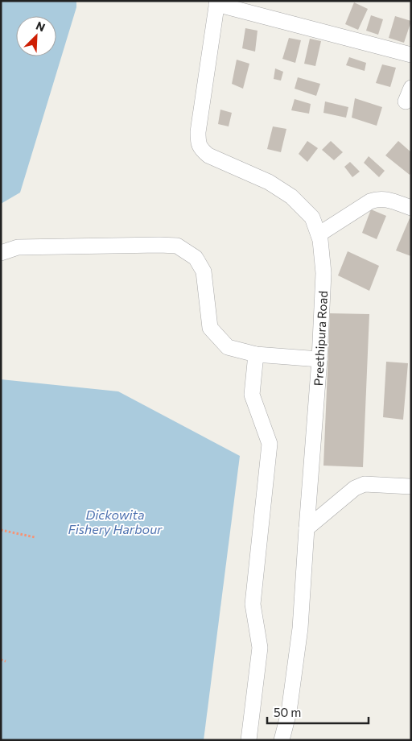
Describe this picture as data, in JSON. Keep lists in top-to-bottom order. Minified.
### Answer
{"streets":{"street":["Preethipura Road"]},"water":["Dickowita Fishery Harbour"],"scale_bar":"50 m","north":"top right"}
